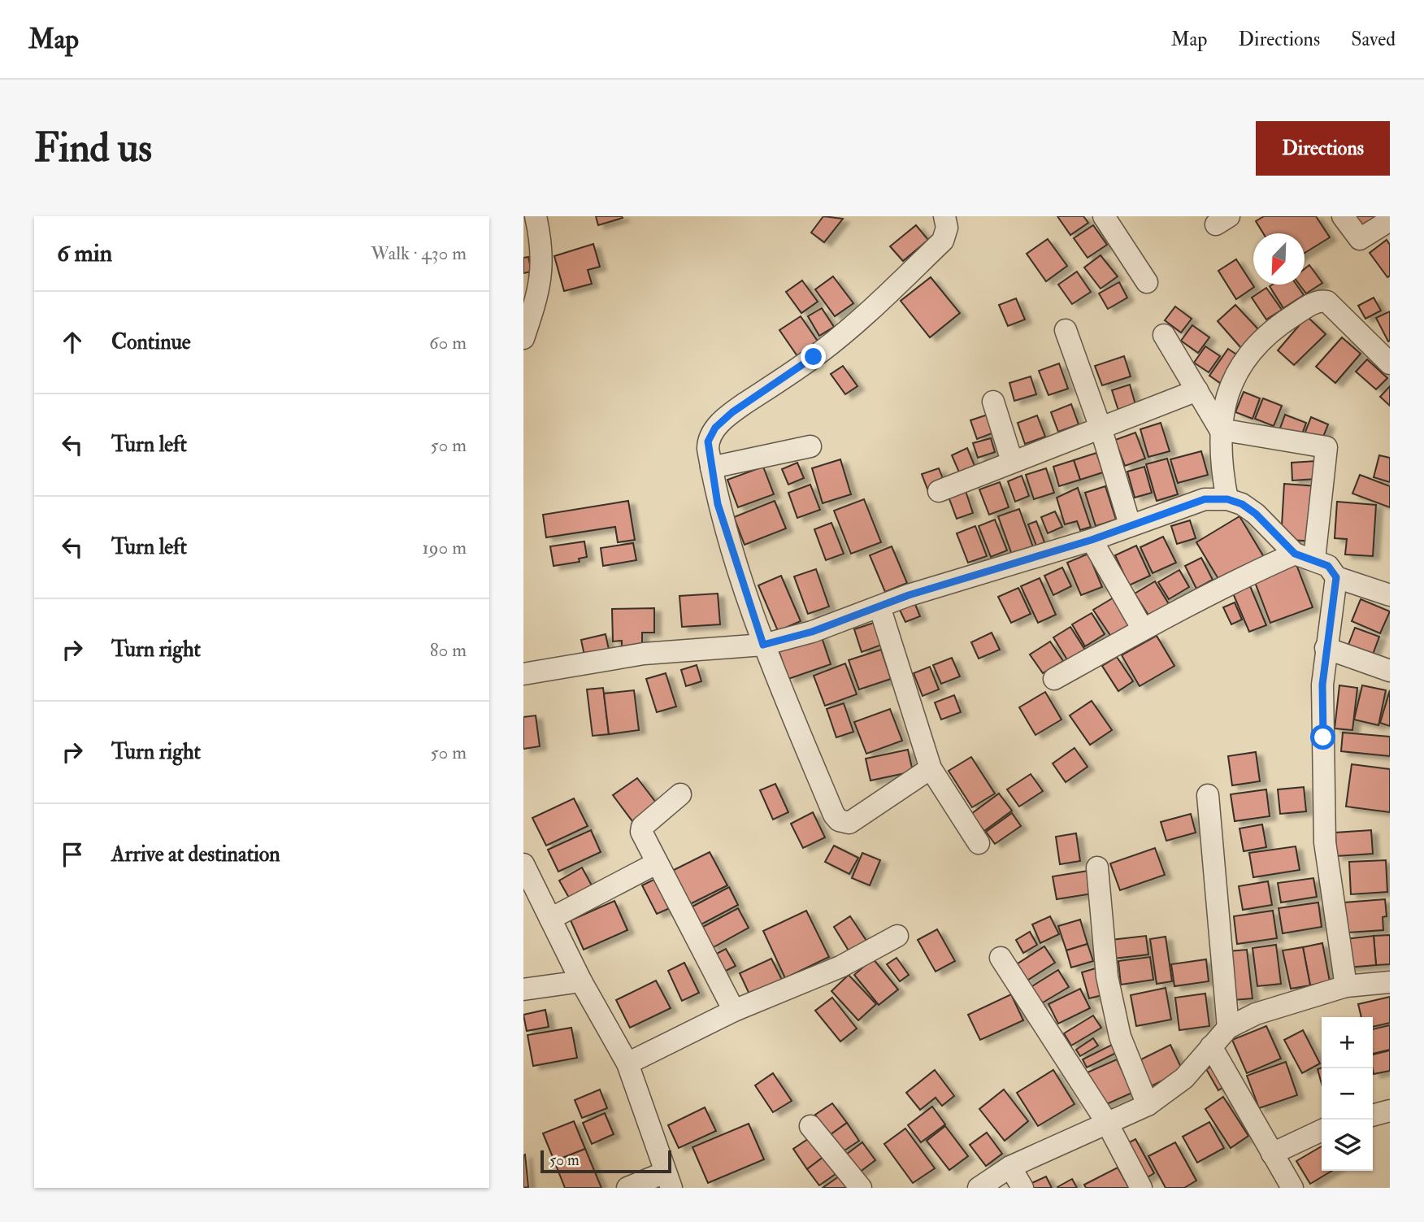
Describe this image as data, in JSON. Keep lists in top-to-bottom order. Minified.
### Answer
{"scale_bar":"50 m","north":"bottom left","page":{"header":"Map","nav":["Map","Directions","Saved"],"buttons":"Directions","title":"Find us","heading":["6 min","Walk · 430 m"],"list":[["Continue","60 m"],["Turn left","50 m"],["Turn left","190 m"],["Turn right","80 m"],["Turn right","50 m"],"Arrive at destination"],"map_buttons":["+","−"],"scale":"50 m"}}
